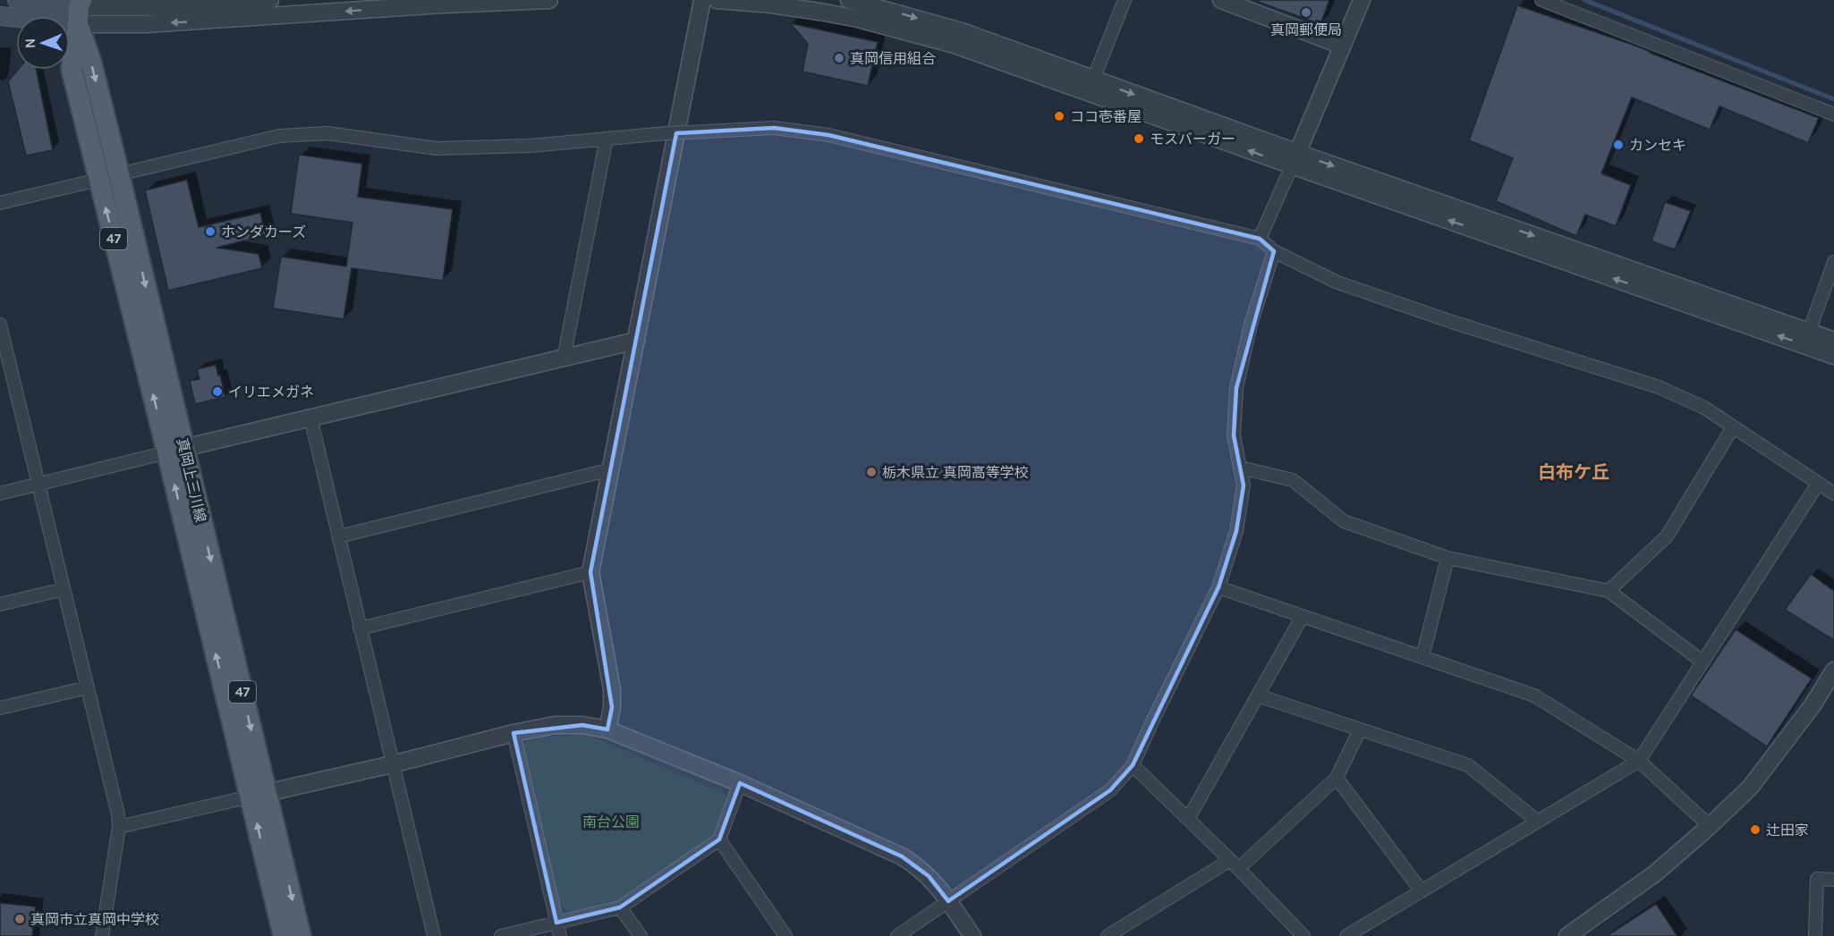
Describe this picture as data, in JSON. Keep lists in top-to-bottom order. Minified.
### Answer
{"streets":{"main road":["47","真岡上三川線"]},"districts":["白布ケ丘"],"parks":["南台公園"],"places":["真岡郵便局","真岡信用組合","ココ壱番屋","モスバーガー","カンセキ","ホンダカーズ","イリエメガネ","栃木県立 真岡高等学校","辻田家","真岡市立真岡中学校"],"north":"left"}
